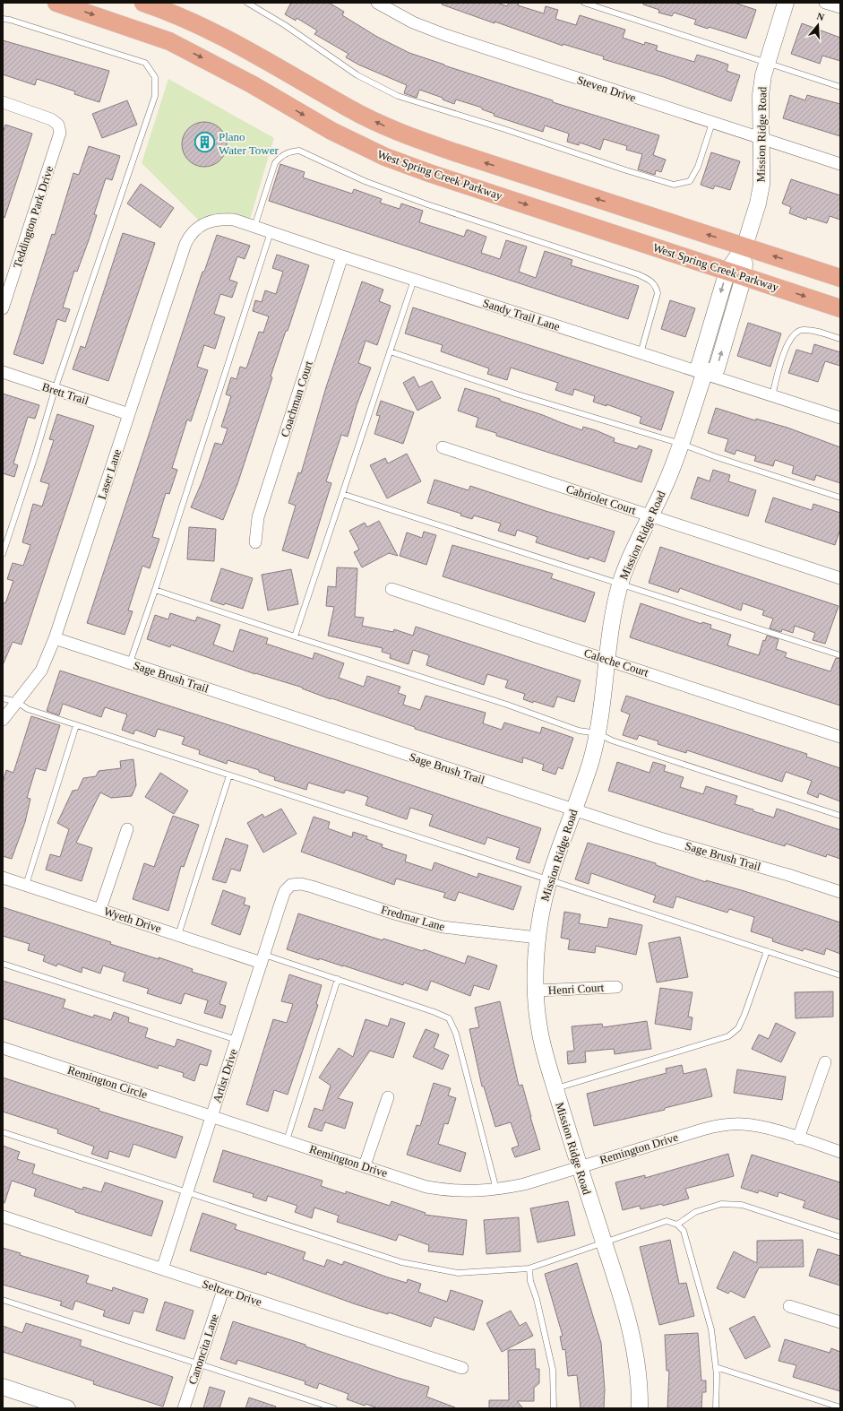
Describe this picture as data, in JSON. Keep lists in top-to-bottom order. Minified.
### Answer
{"streets":{"main road":["West Spring Creek Parkway"],"street":["Steven Drive","Mission Ridge Road","Teddington Park Drive","Sandy Trail Lane","Brett Trail","Coachman Court","Laser Lane","Cabriolet Court","Caleche Court","Sage Brush Trail","Fredmar Lane","Wyeth Drive","Henri Court","Artist Drive","Remington Circle","Remington Drive","Seltzer Drive","Canoncita Lane"]},"crossings":[["Steven Drive","Mission Ridge Road"],["Mission Ridge Road","West Spring Creek Parkway"],["Mission Ridge Road","Sandy Trail Lane"],["Mission Ridge Road","Cabriolet Court"],["Mission Ridge Road","Caleche Court"],["Mission Ridge Road","Sage Brush Trail"],["Mission Ridge Road","Fredmar Lane"],["Mission Ridge Road","Henri Court"],["Mission Ridge Road","Remington Drive"],["Sandy Trail Lane","Coachman Court"],["Sandy Trail Lane","Laser Lane"],["Brett Trail","Laser Lane"],["Laser Lane","Sage Brush Trail"],["Fredmar Lane","Artist Drive"],["Wyeth Drive","Artist Drive"],["Artist Drive","Remington Circle"],["Artist Drive","Remington Drive"],["Artist Drive","Seltzer Drive"],["Remington Circle","Remington Drive"],["Seltzer Drive","Canoncita Lane"]],"places":{"building":["Plano Water Tower"]},"north":"top"}
